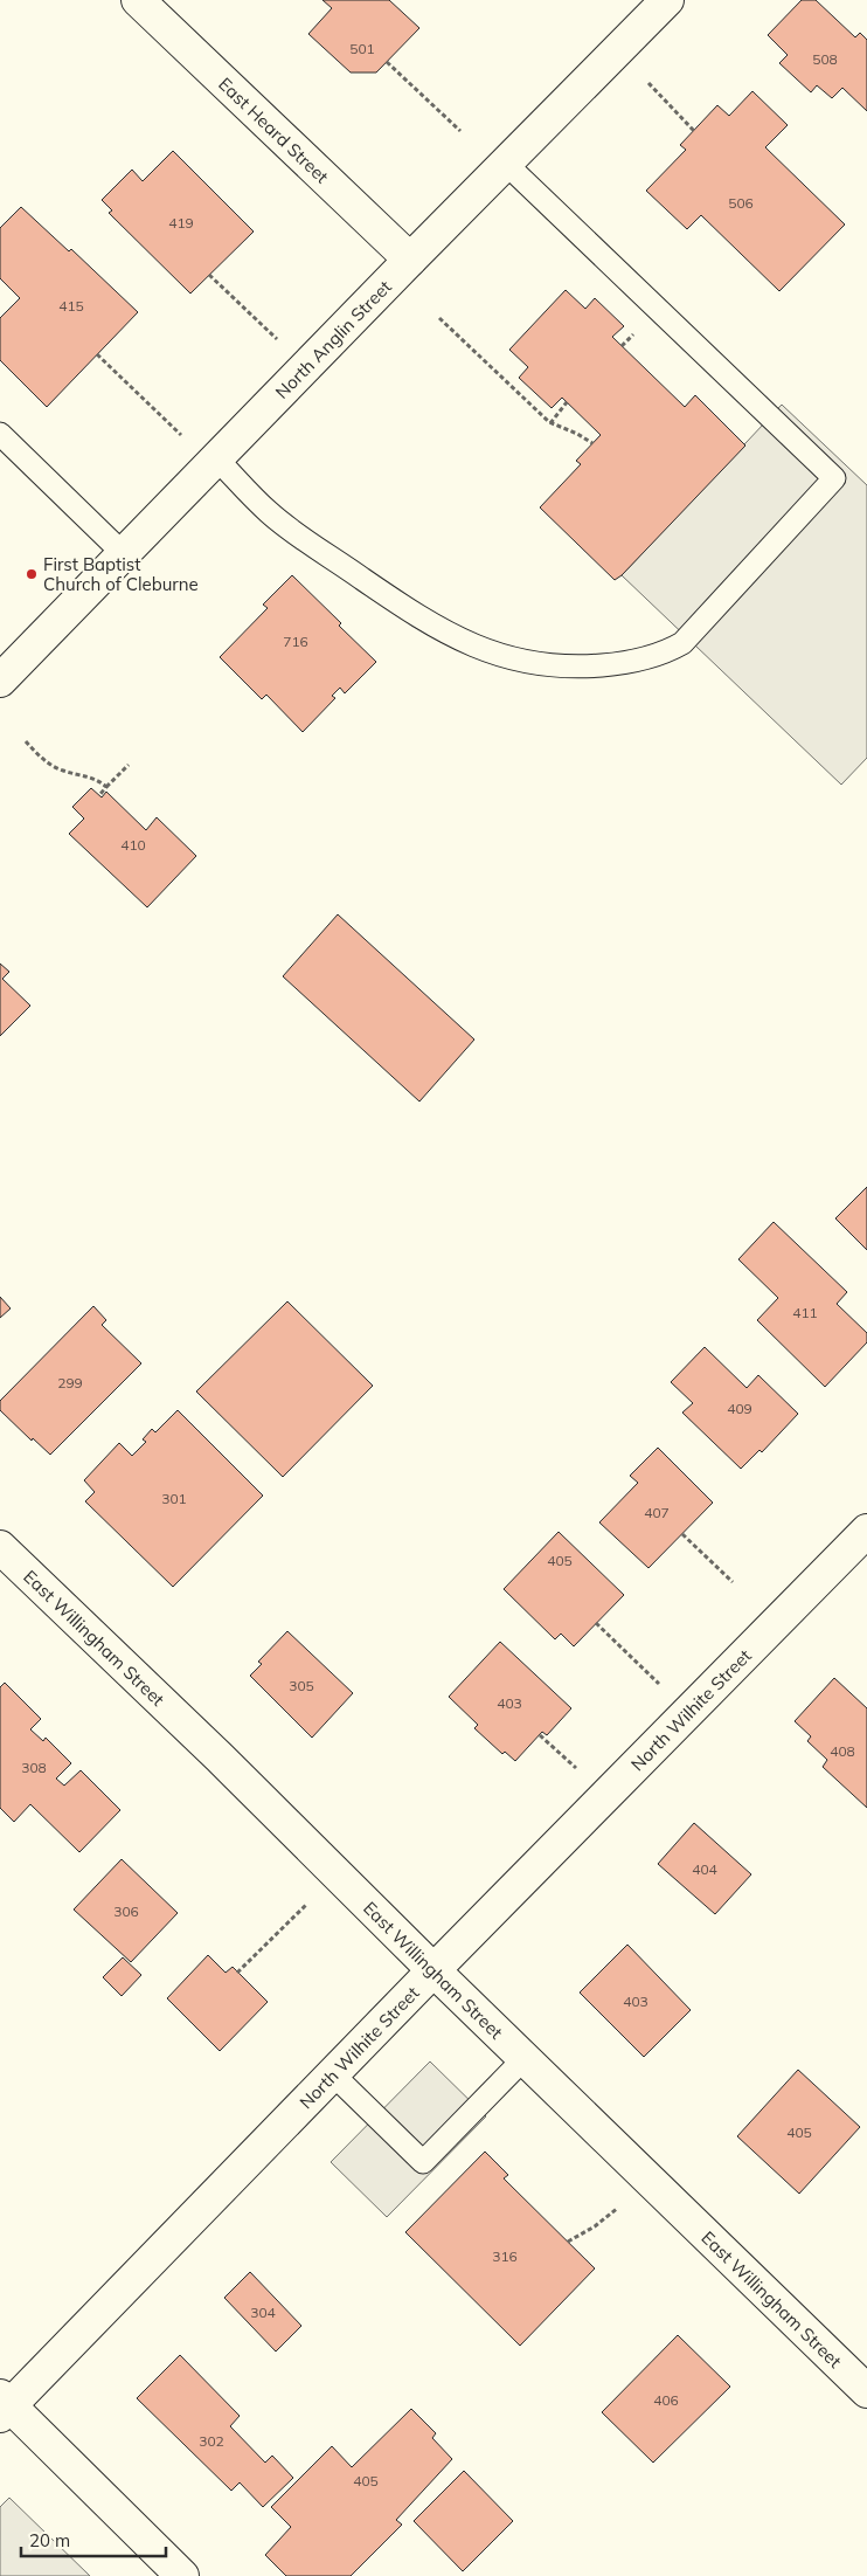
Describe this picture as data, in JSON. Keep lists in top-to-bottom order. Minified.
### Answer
{"streets":{"street":["East Heard Street","North Anglin Street","East Willingham Street","North Wilhite Street"]},"crossings":[["East Heard Street","North Anglin Street"],["East Willingham Street","North Wilhite Street"]],"places":["First Baptist Church of Cleburne"],"house_numbers":["501","508","506","419","415","716","410","411","299","409","301","407","405","305","403","408","308","404","306","403","405","316","304","406","302","405"],"scale_bar":"20 m"}
